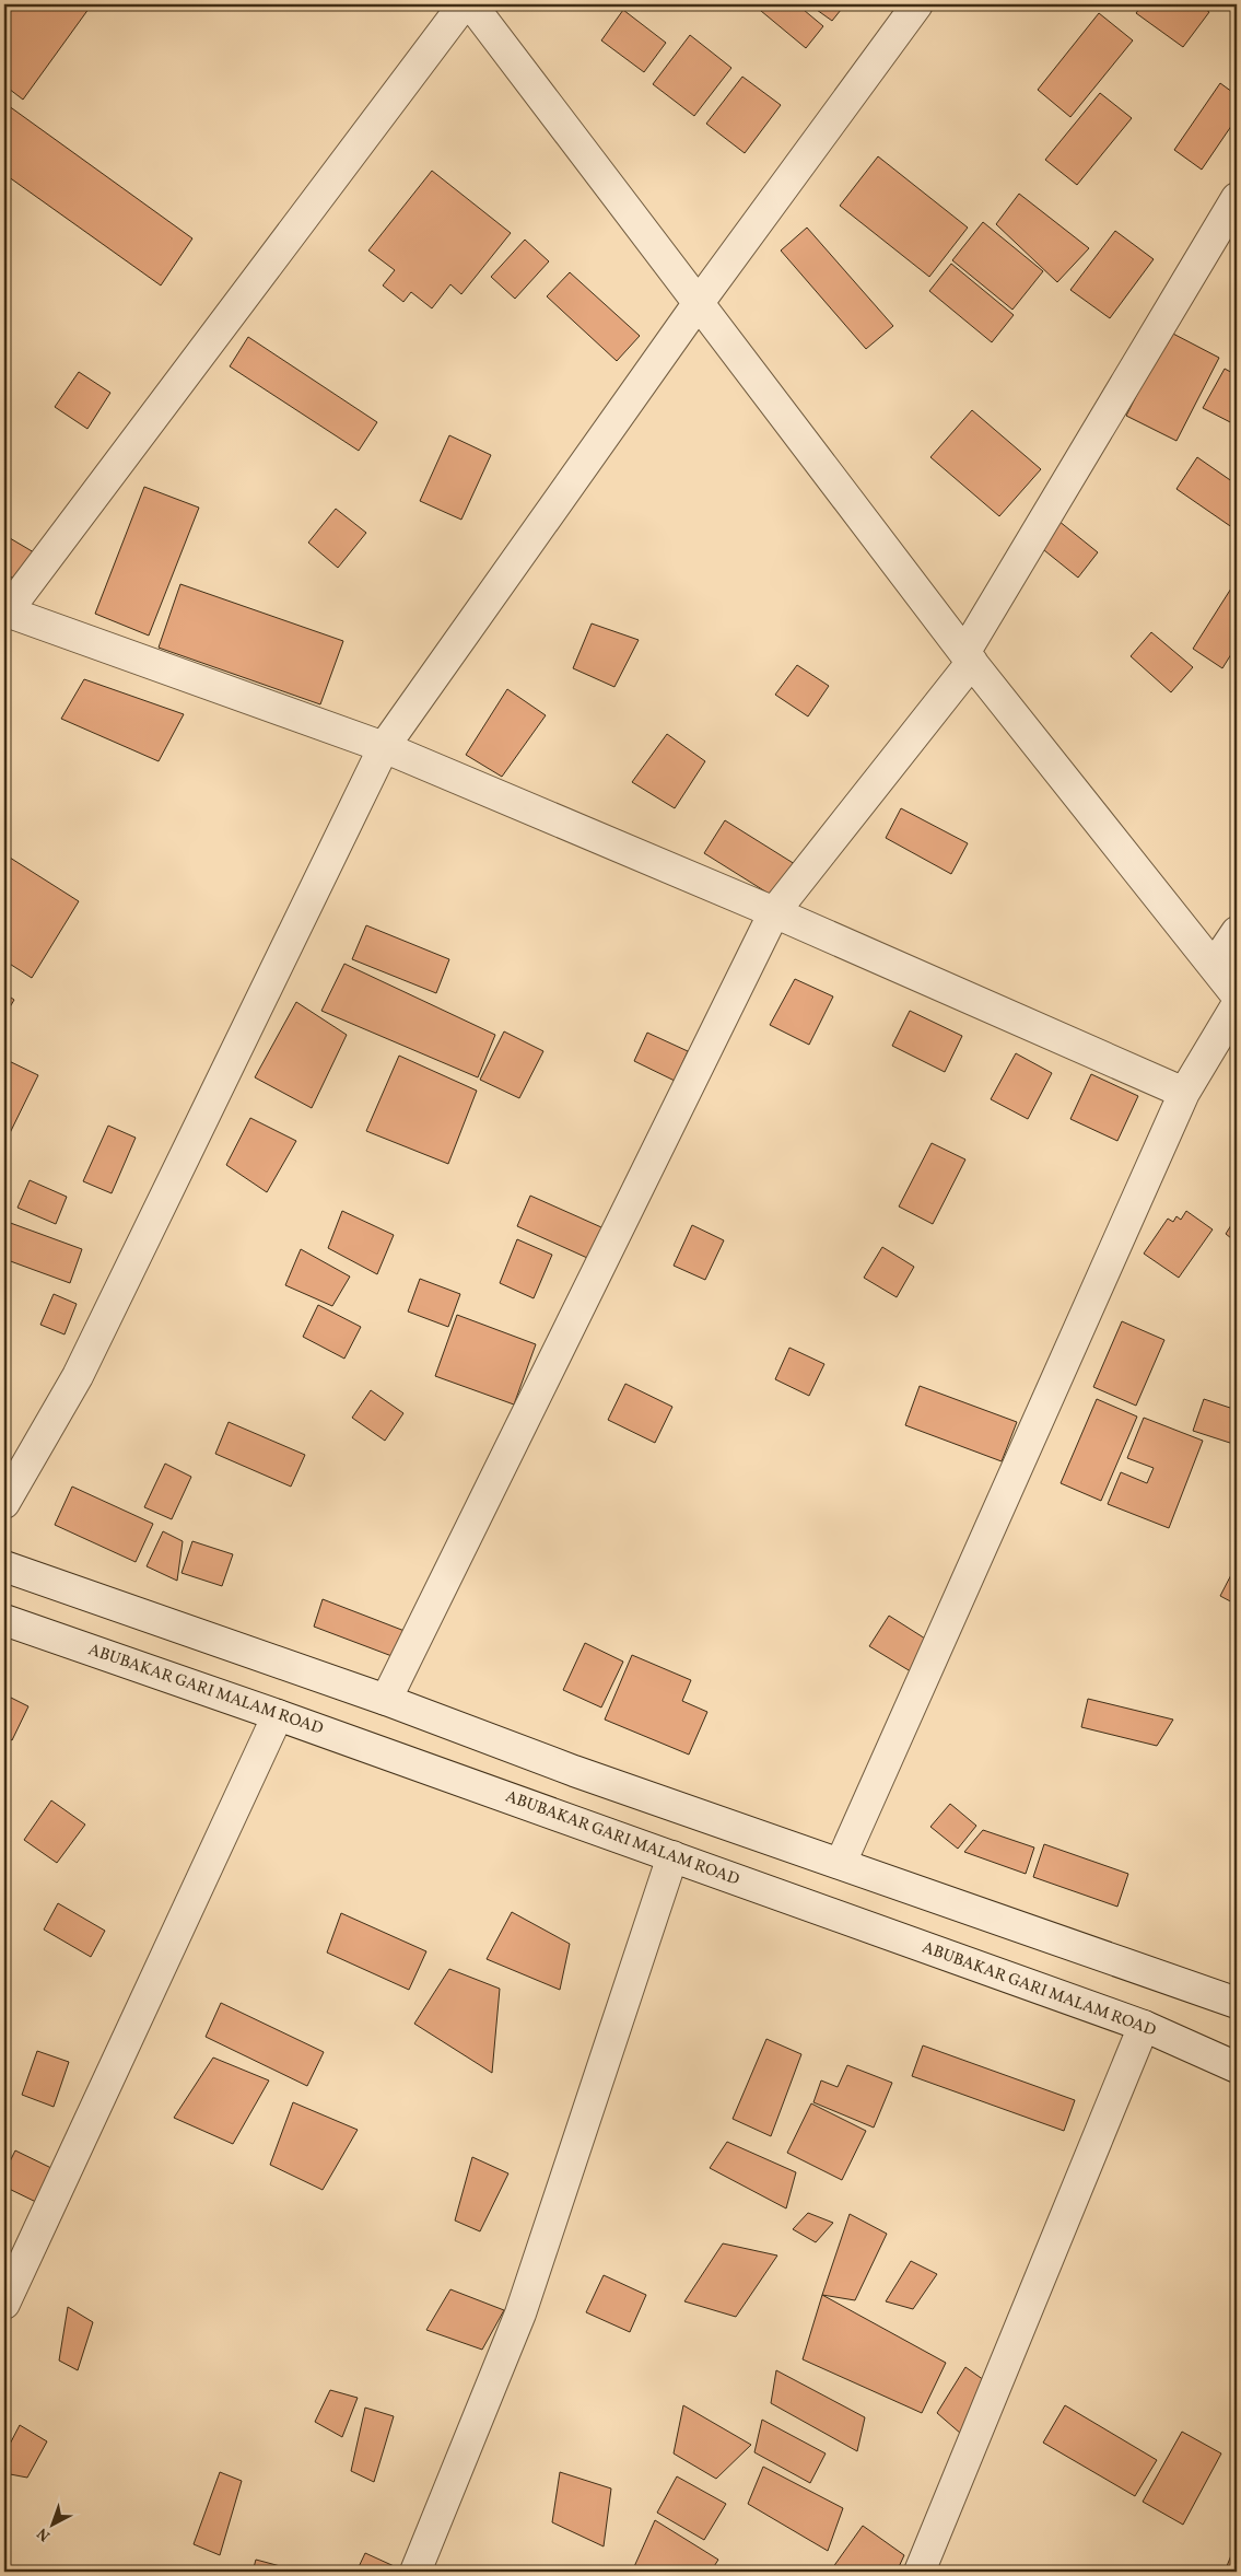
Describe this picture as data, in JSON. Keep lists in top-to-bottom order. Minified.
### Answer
{"streets":{"street":["ABUBAKAR GARI MALAM ROAD"]},"north":"bottom left"}
